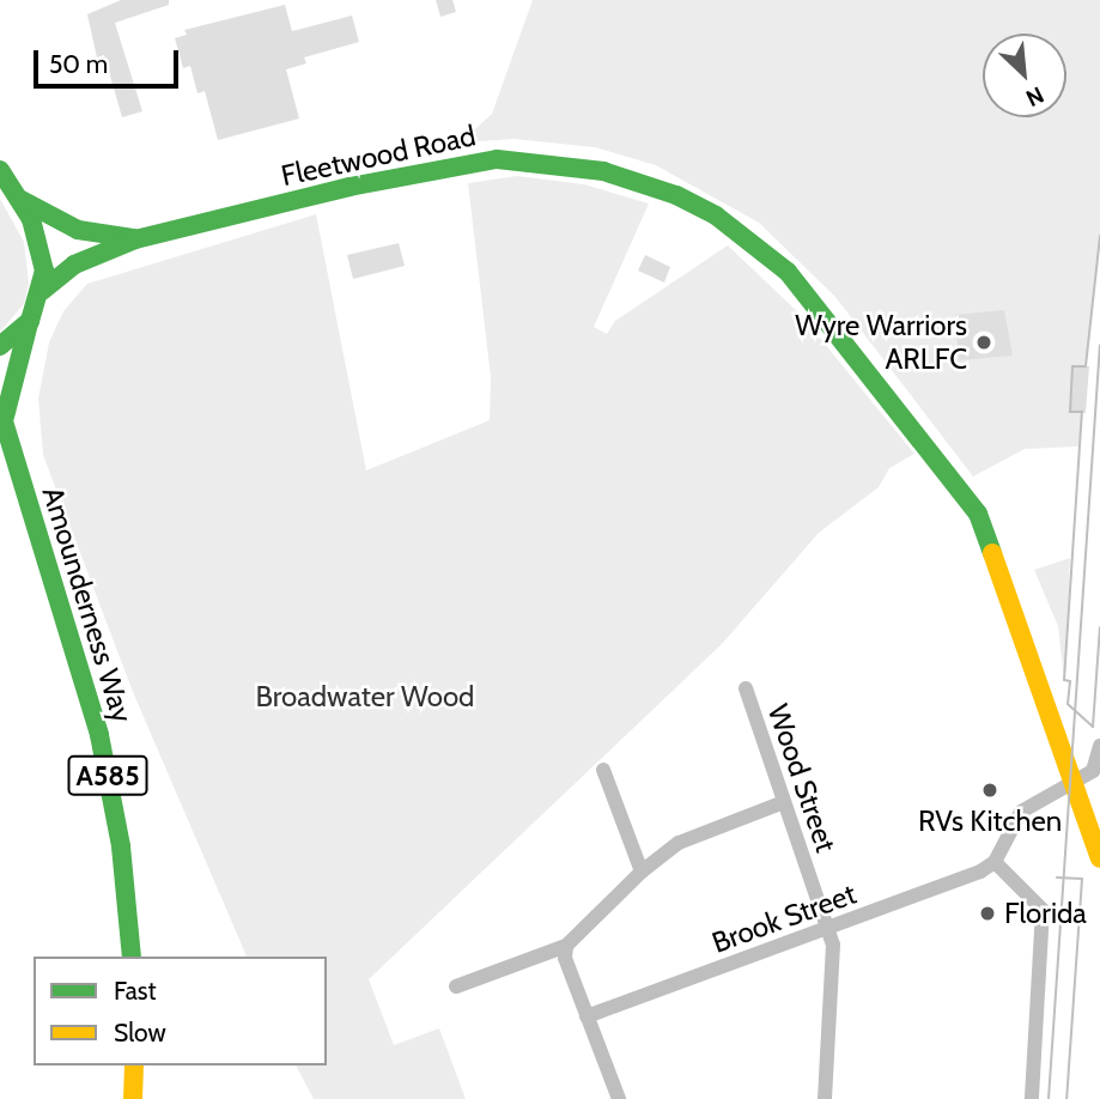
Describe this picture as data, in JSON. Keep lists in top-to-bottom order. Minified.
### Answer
{"streets":{"main road":["Fleetwood Road","Amounderness Way","A585"],"street":["Wood Street","Brook Street"]},"crossings":[["Fleetwood Road","A585"],["Amounderness Way","A585"],["Wood Street","Brook Street"]],"parks":["Broadwater Wood"],"places":["Wyre Warriors ARLFC","RVs Kitchen","Florida"],"legend":["Fast","Slow"],"scale_bar":"50 m","north":"bottom right"}
